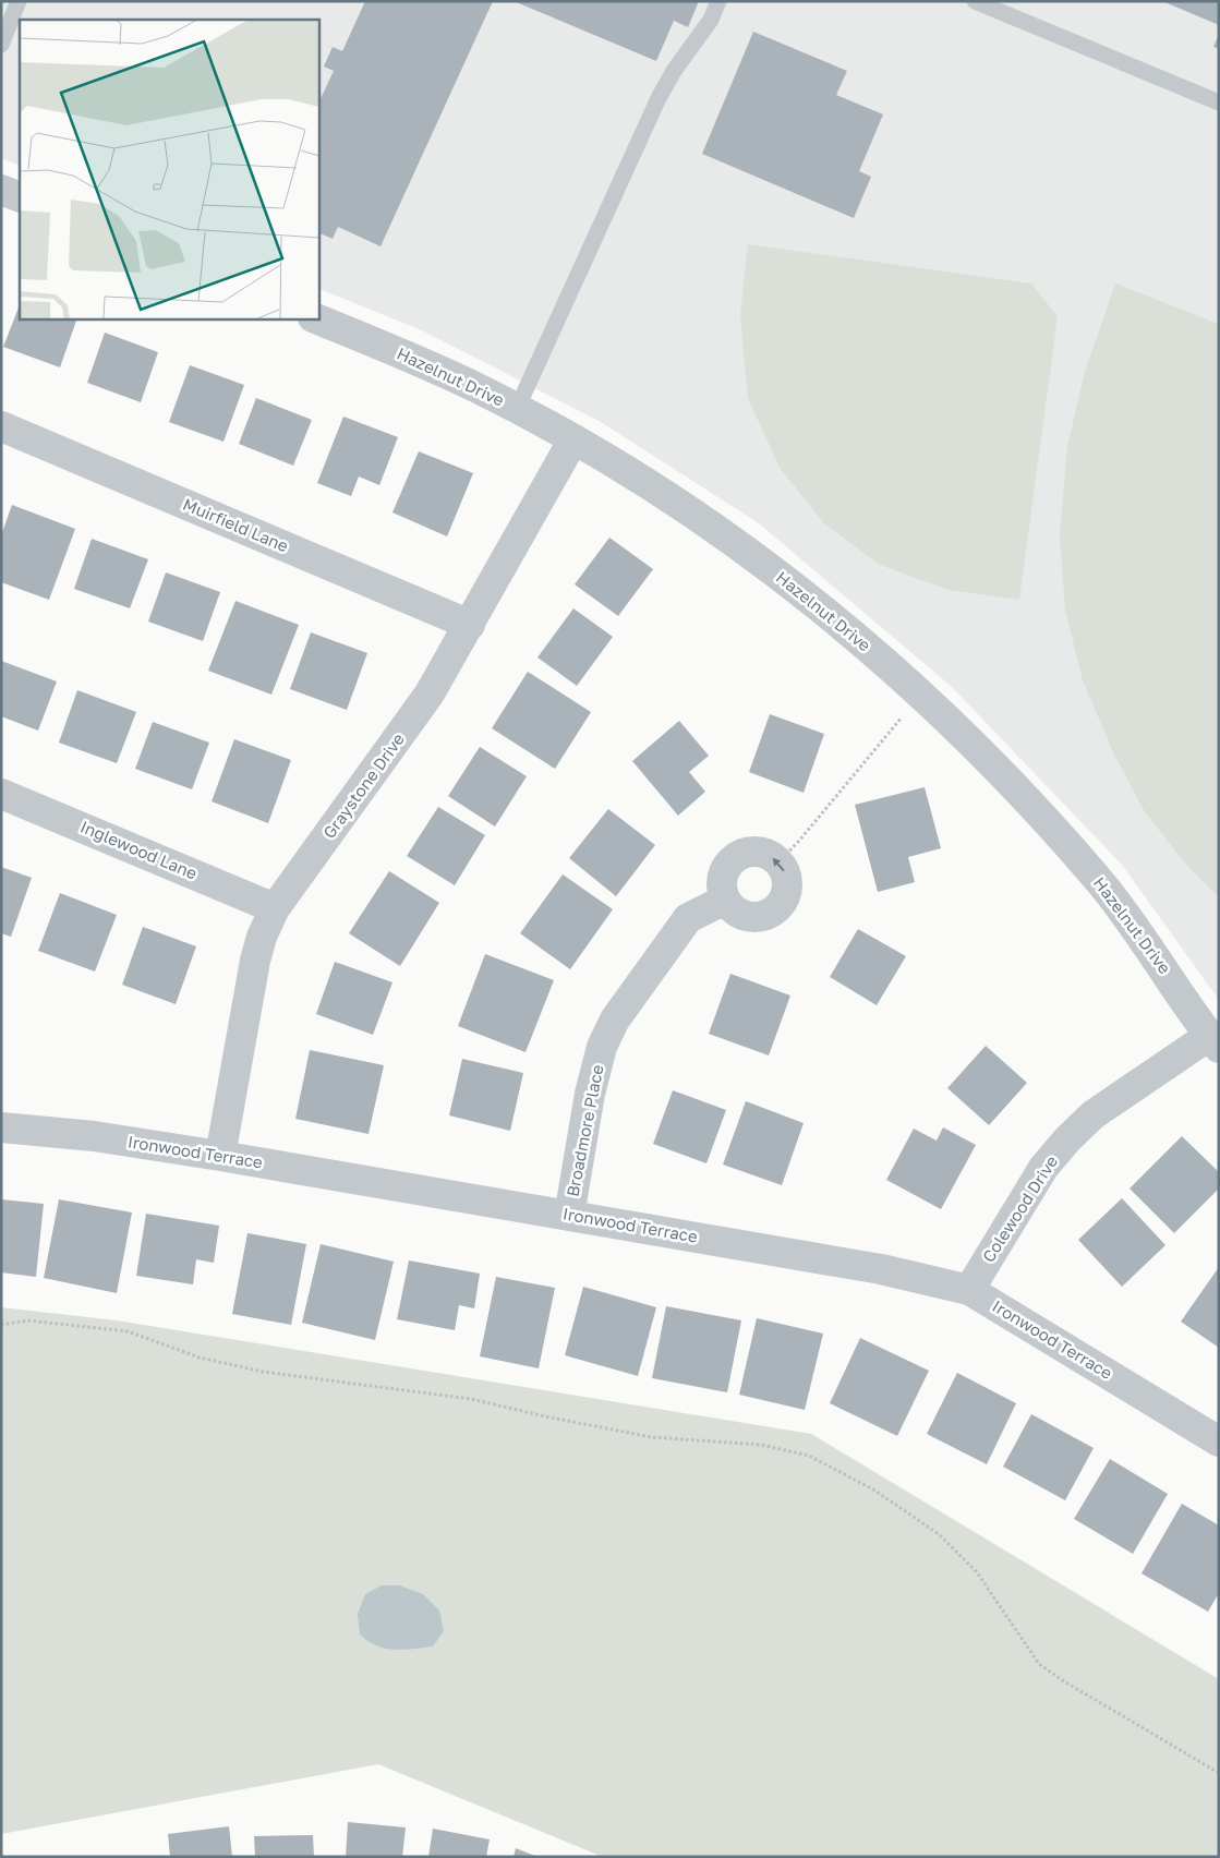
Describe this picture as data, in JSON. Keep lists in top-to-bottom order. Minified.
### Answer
{"streets":{"street":["Hazelnut Drive","Muirfield Lane","Graystone Drive","Inglewood Lane","Broadmore Place","Ironwood Terrace","Colewood Drive"]},"crossings":[["Hazelnut Drive","Graystone Drive"],["Hazelnut Drive","Colewood Drive"],["Muirfield Lane","Graystone Drive"],["Graystone Drive","Inglewood Lane"],["Graystone Drive","Ironwood Terrace"],["Broadmore Place","Ironwood Terrace"],["Ironwood Terrace","Colewood Drive"]]}
